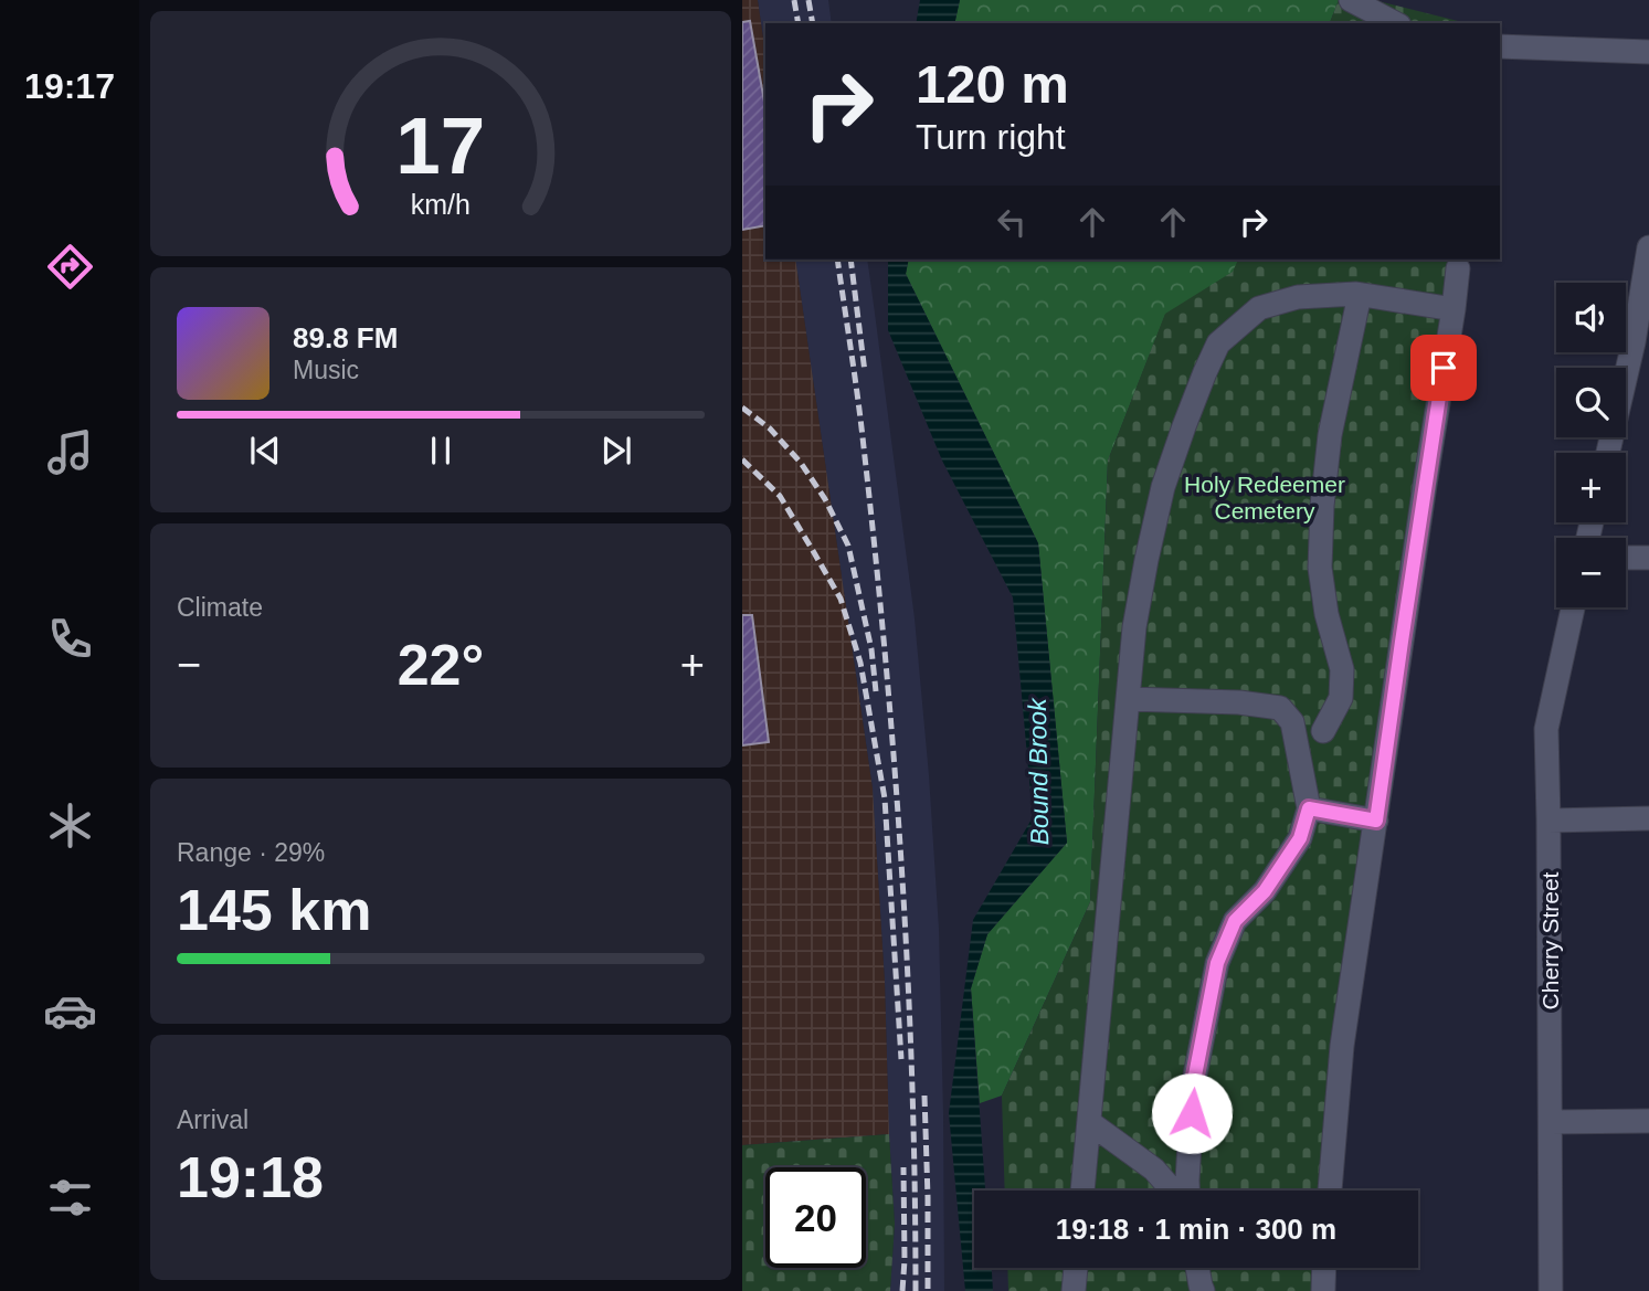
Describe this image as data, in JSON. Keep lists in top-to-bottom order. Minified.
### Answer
{"streets":{"street":["Cherry Street"]},"water":["Bound Brook"],"parks":["Holy Redeemer Cemetery"],"page":{"tabs":"19:17","turn":["120 m","Turn right"],"map_buttons":["+","−"],"song":["89.8 FM","Music"],"tile":["Climate",["Range · 29%","145 km"],["Arrival","19:18"]],"heat":["−","22°","+"],"limit":"20","trip":"19:18 · 1 min · 300 m","gauge":["17","km/h"]}}
